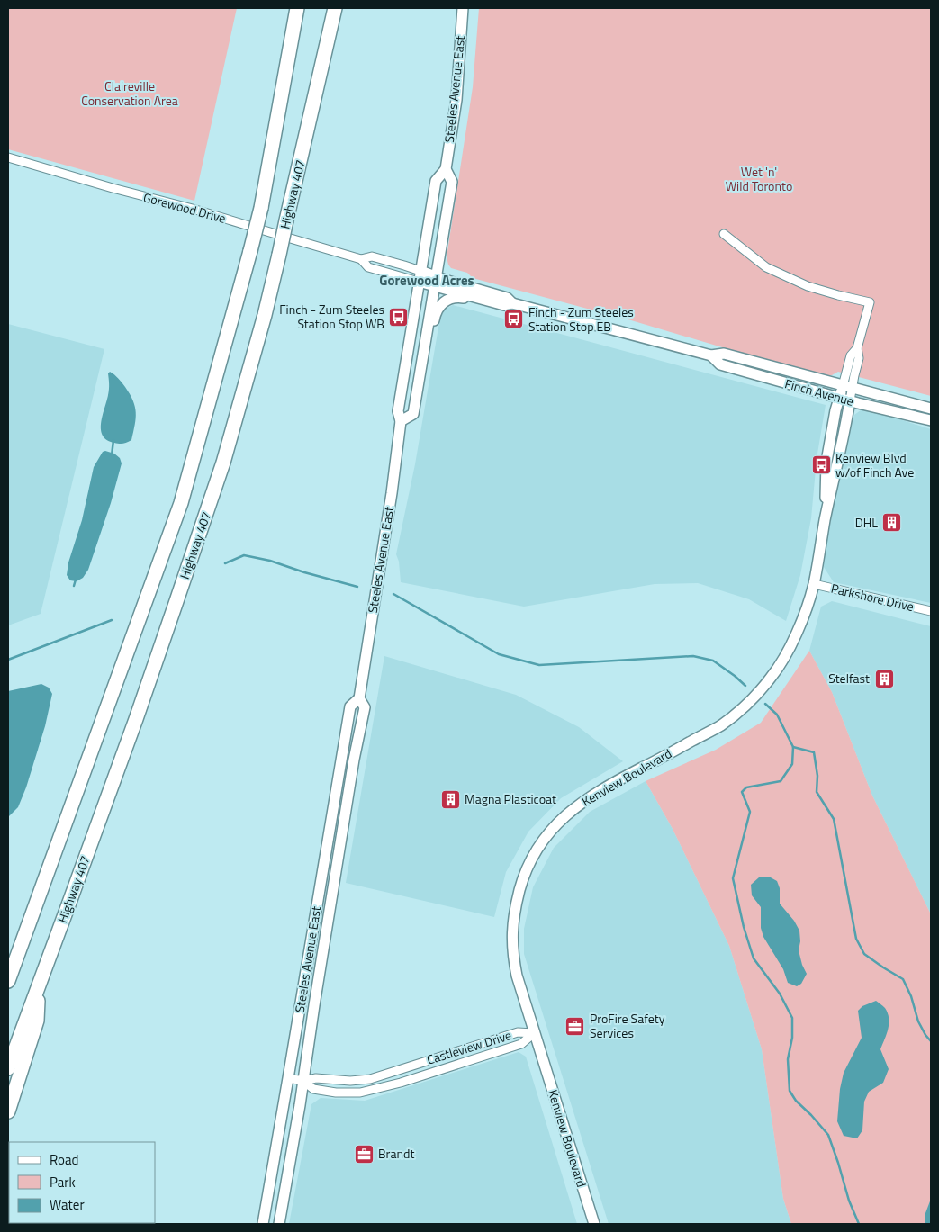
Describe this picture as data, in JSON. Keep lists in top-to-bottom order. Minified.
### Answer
{"streets":{"highway":["Highway 407"],"main road":["Steeles Avenue East","Finch Avenue","Kenview Boulevard"],"street":["Gorewood Drive","Parkshore Drive","Castleview Drive"]},"crossings":[["Steeles Avenue East","Gorewood Drive"],["Steeles Avenue East","Finch Avenue"],["Steeles Avenue East","Castleview Drive"],["Gorewood Drive","Finch Avenue"],["Finch Avenue","Kenview Boulevard"],["Parkshore Drive","Kenview Boulevard"],["Kenview Boulevard","Castleview Drive"]],"districts":["Gorewood Acres"],"parks":["Claireville Conservation Area","Wet 'n' Wild Toronto"],"places":{"bus stop":["Finch - Zum Steeles Station Stop WB","Finch - Zum Steeles Station Stop EB","Kenview Blvd w/of Finch Ave"],"building":["DHL","Stelfast","Magna Plasticoat"],"office":["ProFire Safety Services","Brandt"]},"legend":["Road","Park","Water"]}
